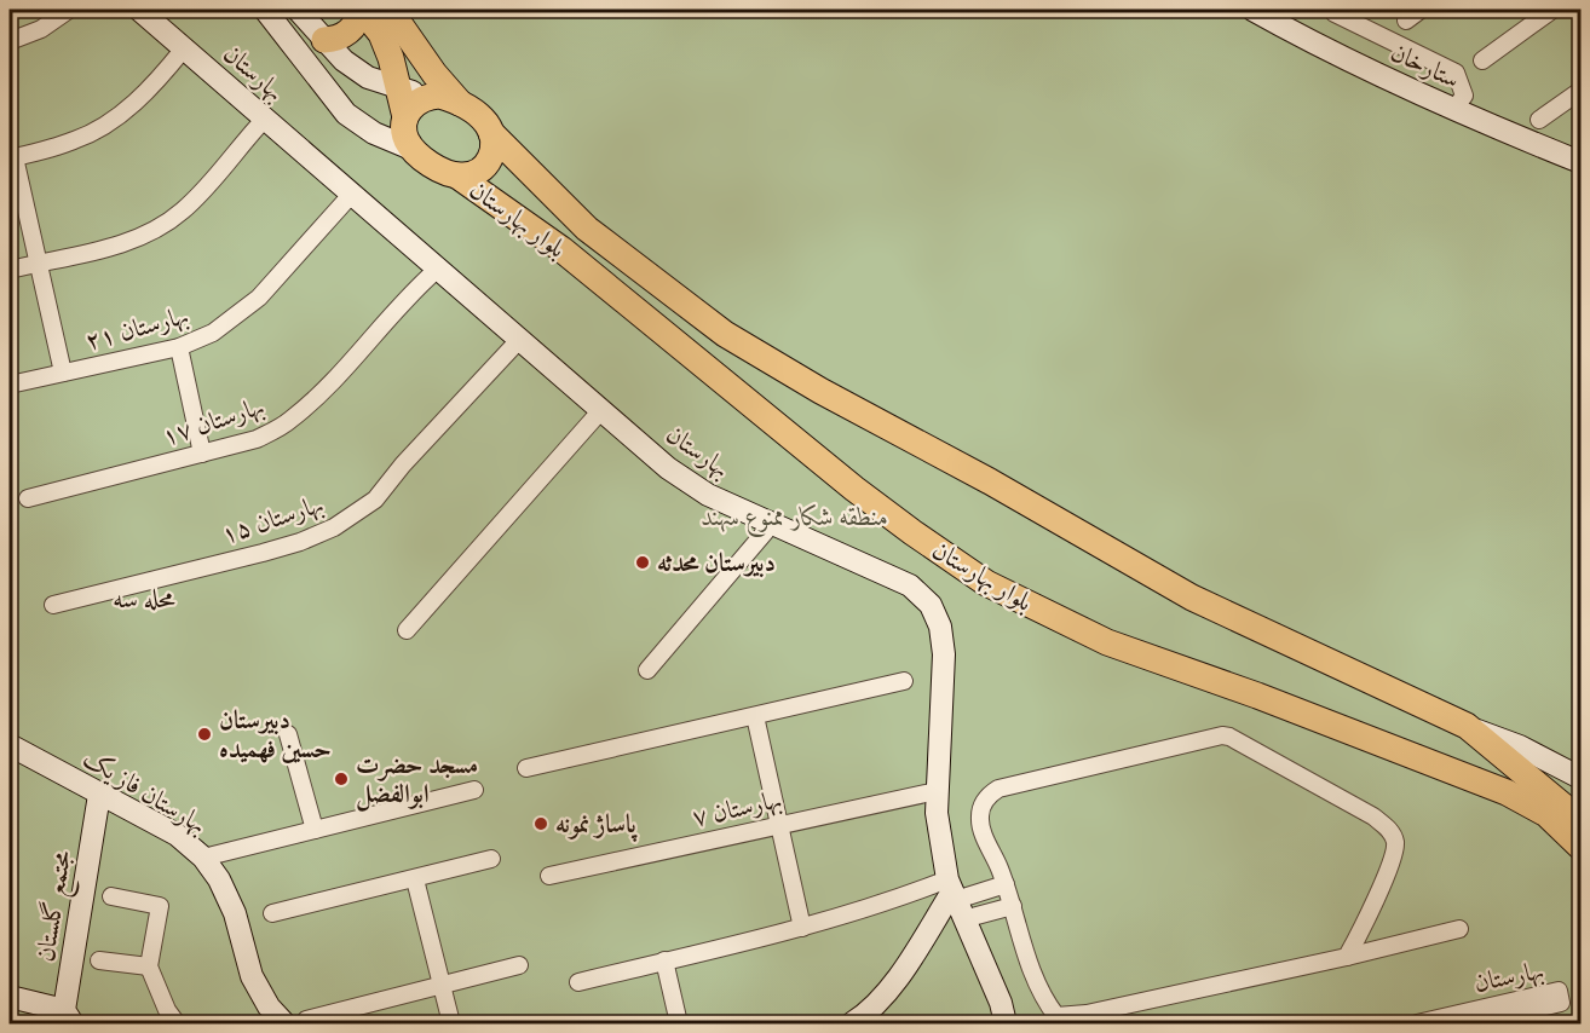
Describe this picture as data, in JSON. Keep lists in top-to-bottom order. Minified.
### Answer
{"streets":{"main road":["بلوار بهارستان"],"street":["ستارخان","بهارستان","بهارستان ۲۱","بهارستان ۱۷","بهارستان ۱۵","بهارستان فاز یک","بهارستان ۷","مجتمع گلستان"]},"crossings":[["بهارستان","بهارستان ۲۱"],["بهارستان","بهارستان ۱۷"],["بهارستان","بهارستان ۱۵"],["بهارستان","بهارستان ۷"],["بهارستان فاز یک","مجتمع گلستان"]],"districts":["محله سه"],"parks":["منطقه شکار ممنوع سهند"],"places":["دبیرستان محدثه","دبیرستان حسین فهمیده","مسجد حضرت ابوالفضل","پاساژ نمونه"]}
